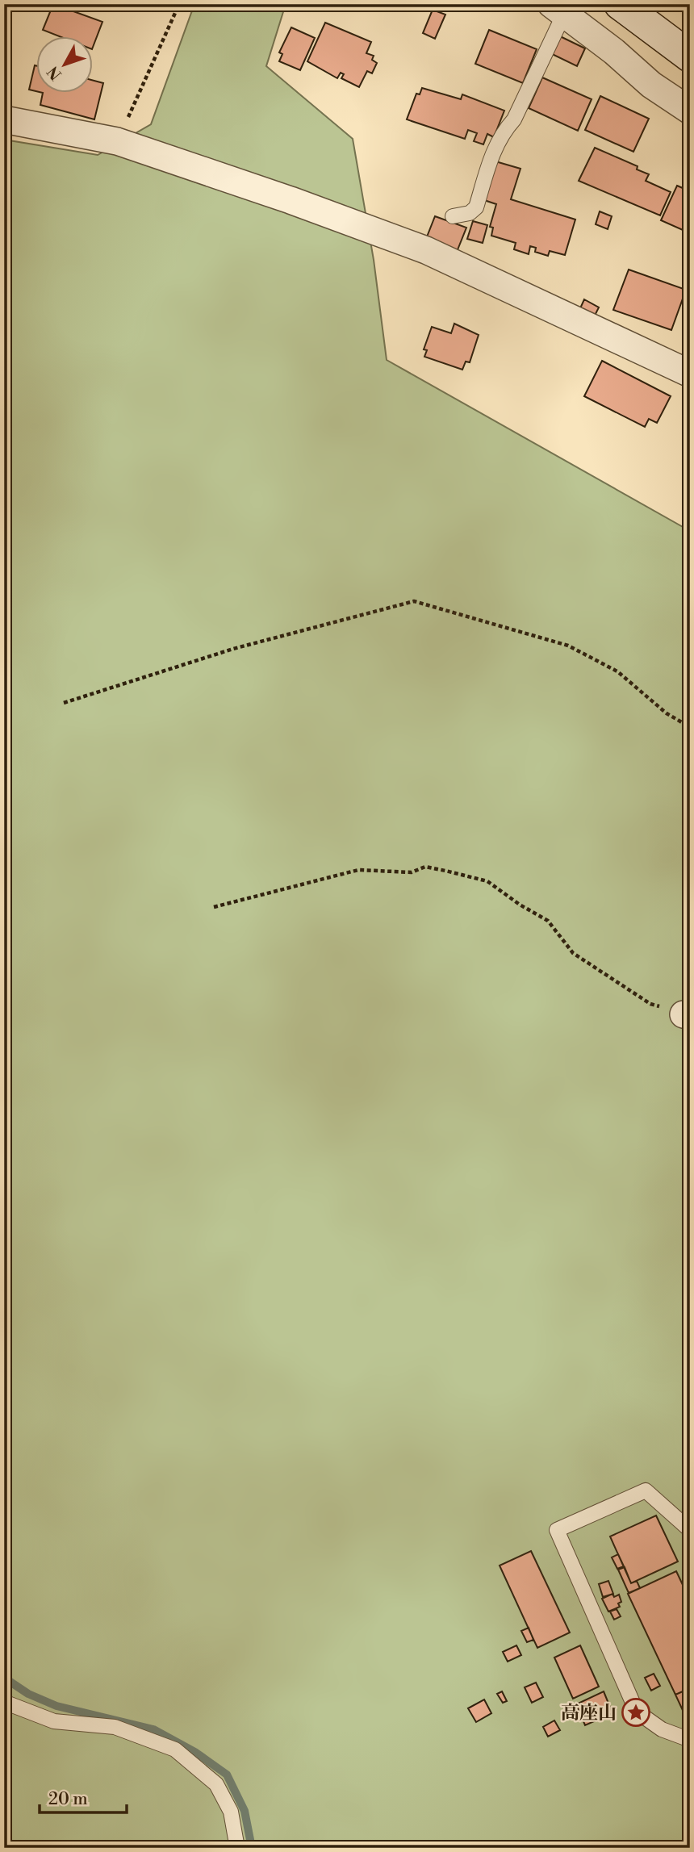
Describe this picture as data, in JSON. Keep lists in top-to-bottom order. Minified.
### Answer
{"places":{"place":["高座山"]},"scale_bar":"20 m","north":"bottom left"}
